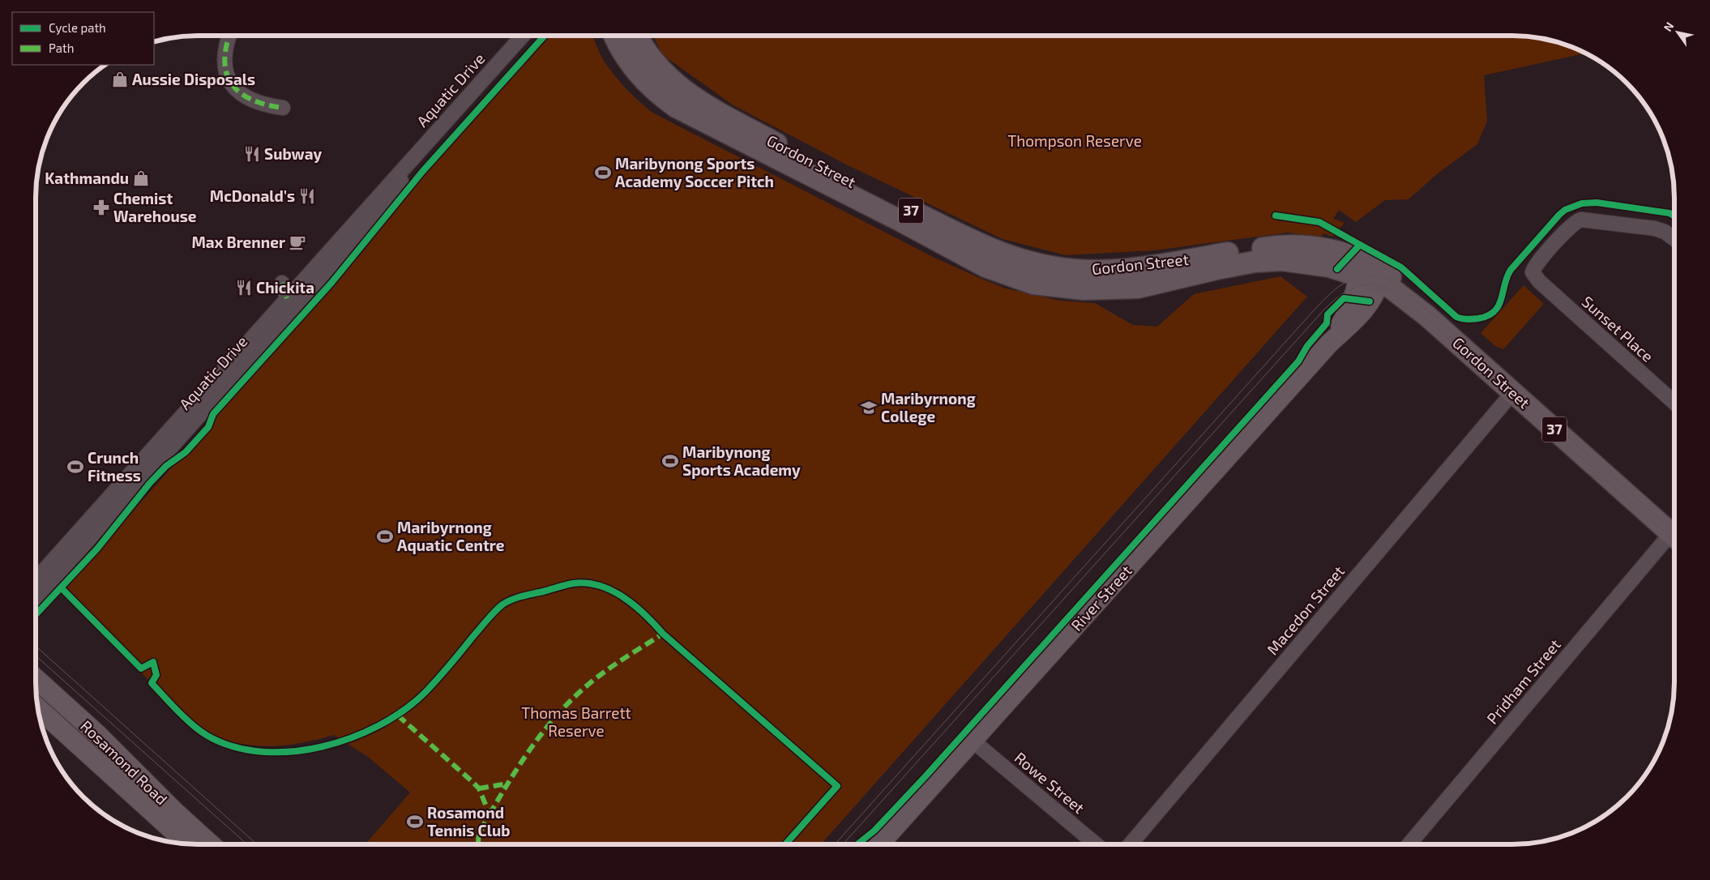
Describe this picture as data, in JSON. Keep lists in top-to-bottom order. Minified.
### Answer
{"streets":{"main road":["Gordon Street","37"],"street":["Aquatic Drive","Sunset Place","River Street","Macedon Street","Pridham Street","Rosamond Road","Rowe Street"]},"crossings":[["Gordon Street","River Street"],["Gordon Street","Macedon Street"],["River Street","Rowe Street"]],"parks":["Thompson Reserve","Thomas Barrett Reserve"],"places":{"shop":["Aussie Disposals","Kathmandu"],"restaurant":["Subway","McDonald's","Chickita"],"sports":["Maribynong Sports Academy Soccer Pitch","Maribynong Sports Academy","Crunch Fitness","Maribyrnong Aquatic Centre","Rosamond Tennis Club"],"pharmacy":["Chemist Warehouse"],"cafe":["Max Brenner"],"school or university":["Maribyrnong College"]},"legend":["Cycle path","Path"],"north":"top left"}
